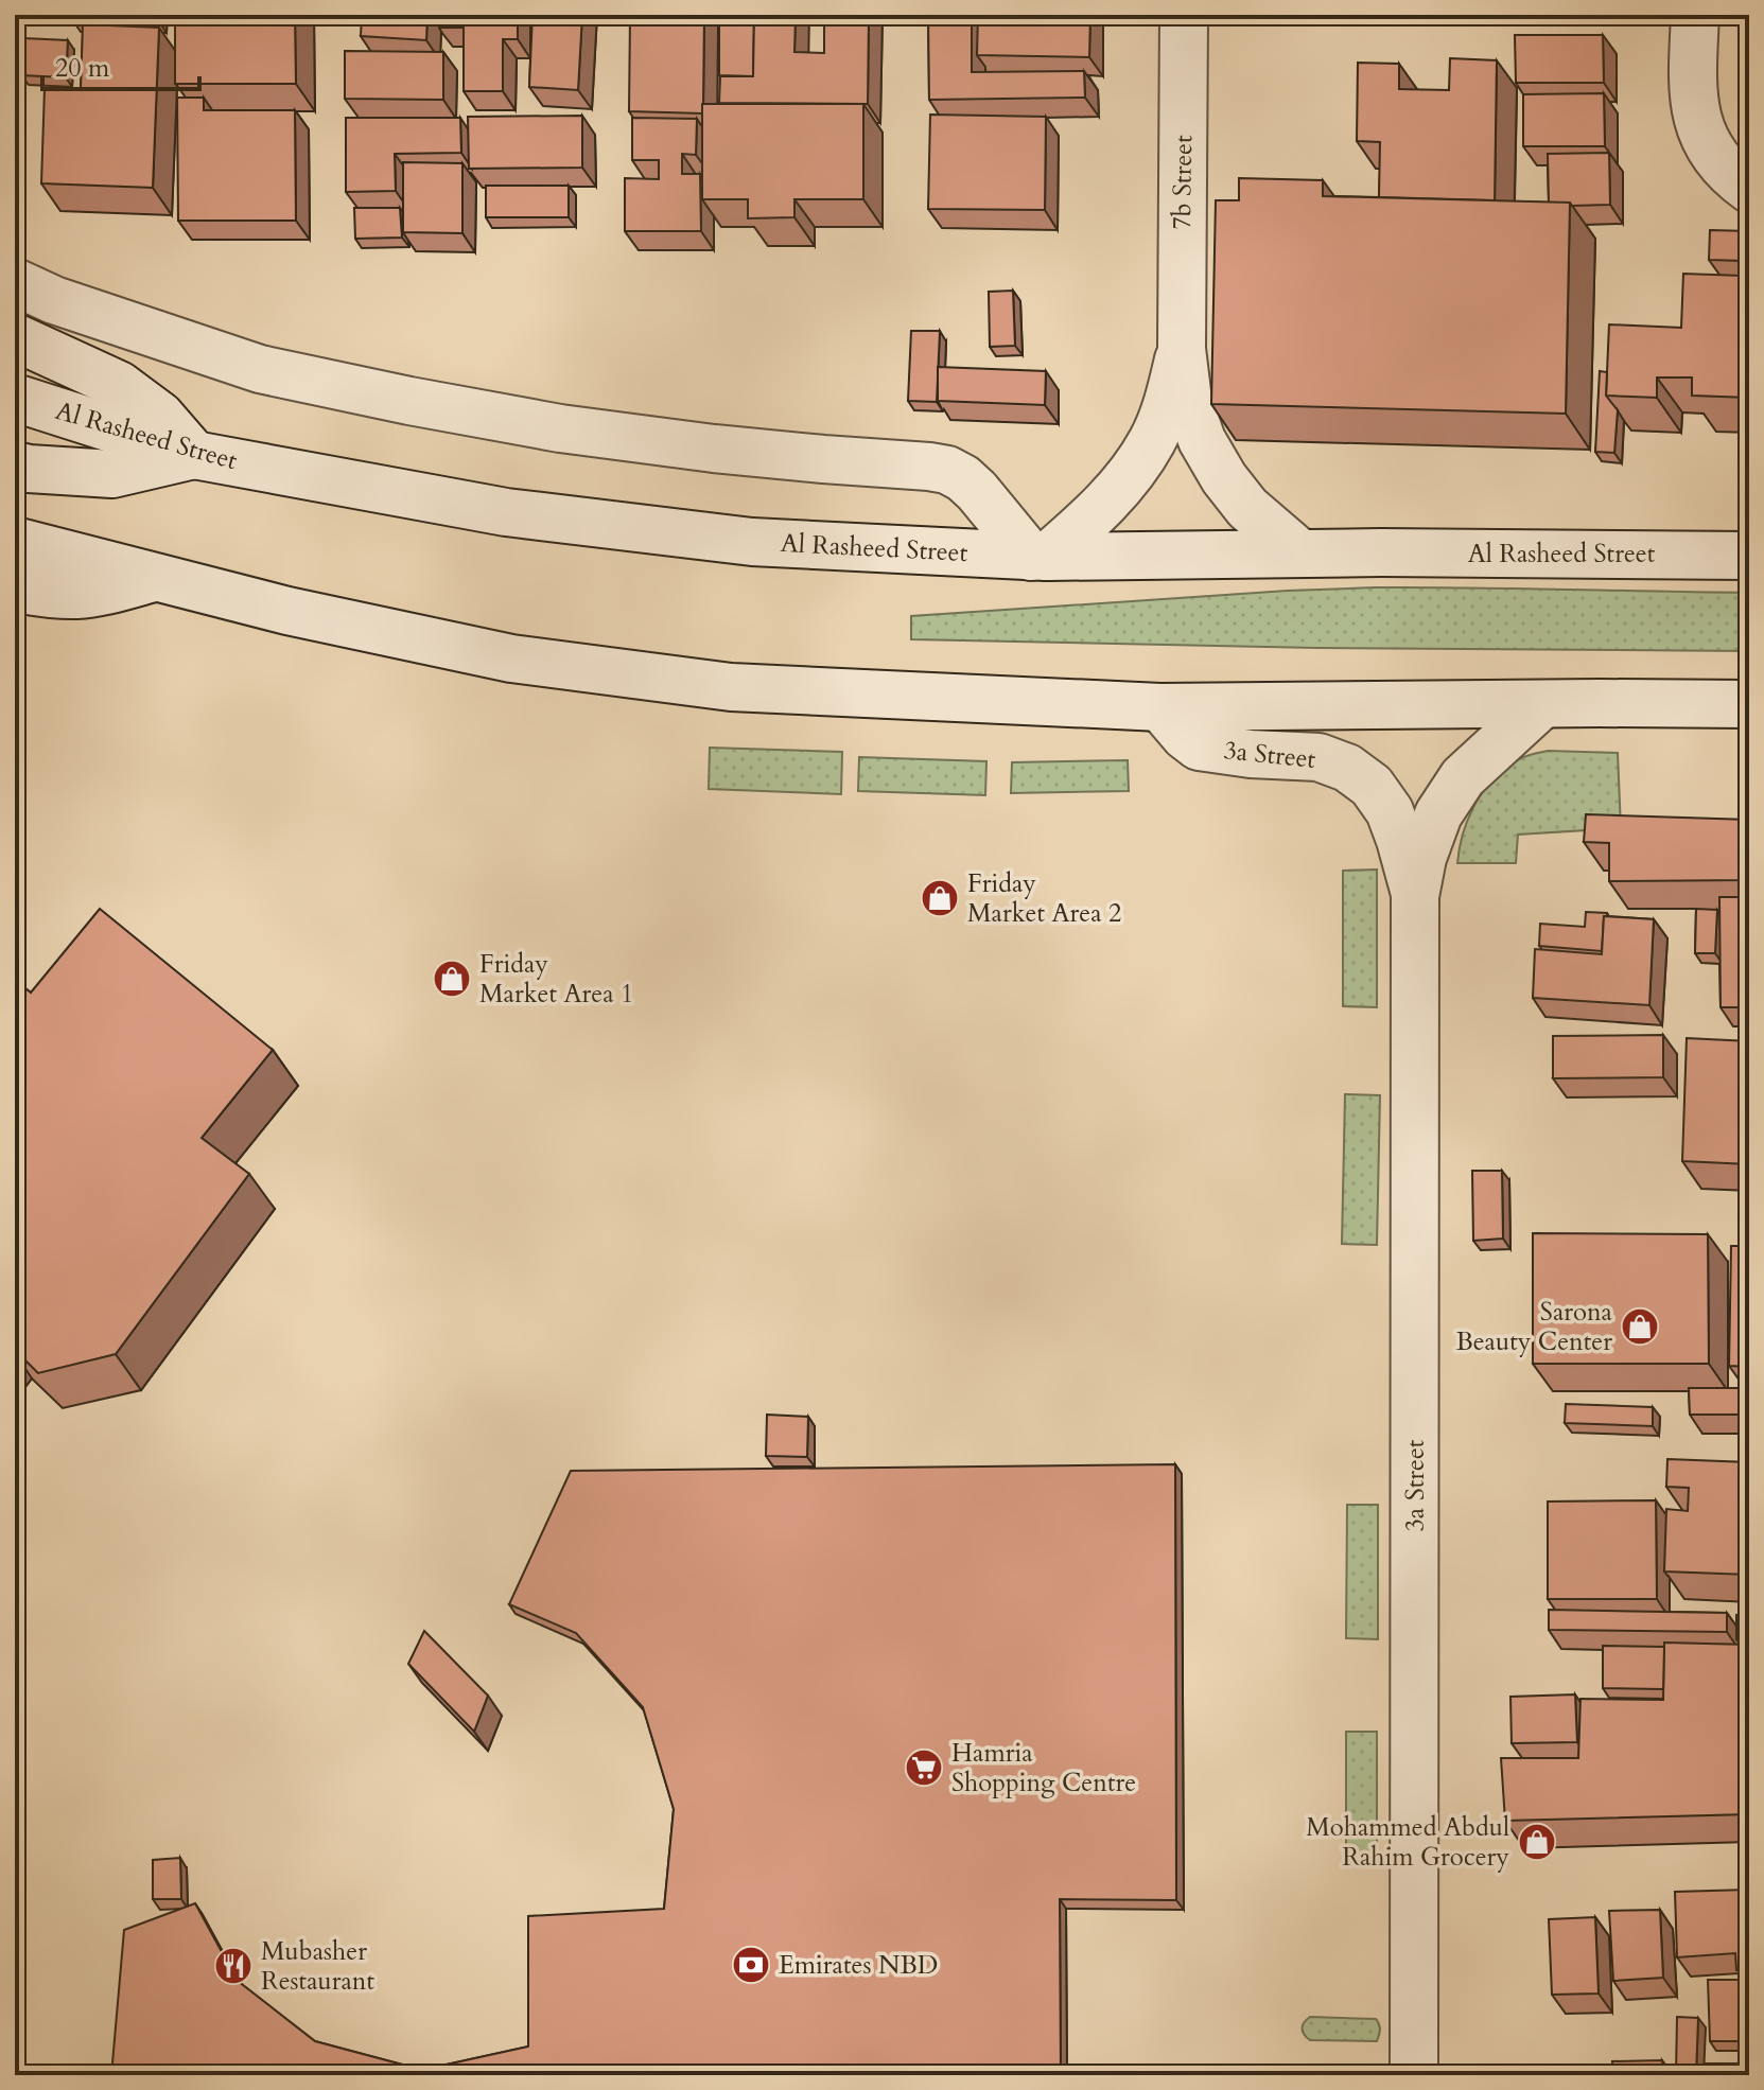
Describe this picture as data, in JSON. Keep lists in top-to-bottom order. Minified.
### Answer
{"streets":{"main road":["7b Street","Al Rasheed Street","3a Street"]},"crossings":[["7b Street","Al Rasheed Street"]],"places":{"shop":["Friday Market Area 2","Friday Market Area 1","Sarona Beauty Center","Mohammed Abdul Rahim Grocery"],"supermarket":["Hamria Shopping Centre"],"bank":["Emirates NBD"],"restaurant":["Mubasher Restaurant"]},"scale_bar":"20 m"}
